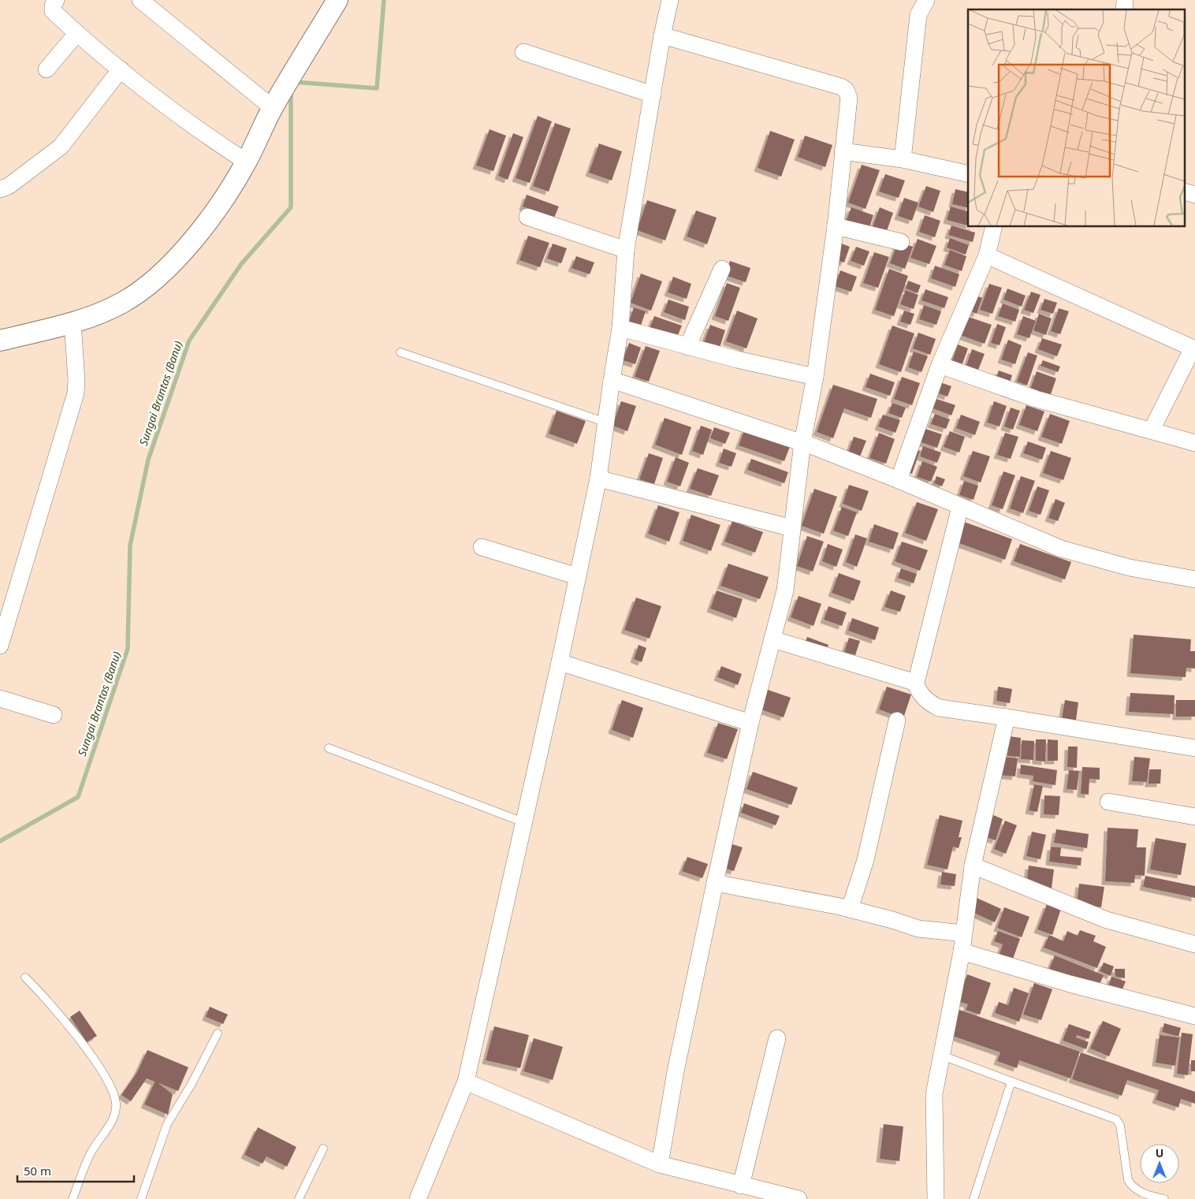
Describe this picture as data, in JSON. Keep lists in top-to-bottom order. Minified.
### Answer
{"water":["Sungai Brantas (Banu)"],"scale_bar":"50 m","north":"top"}
